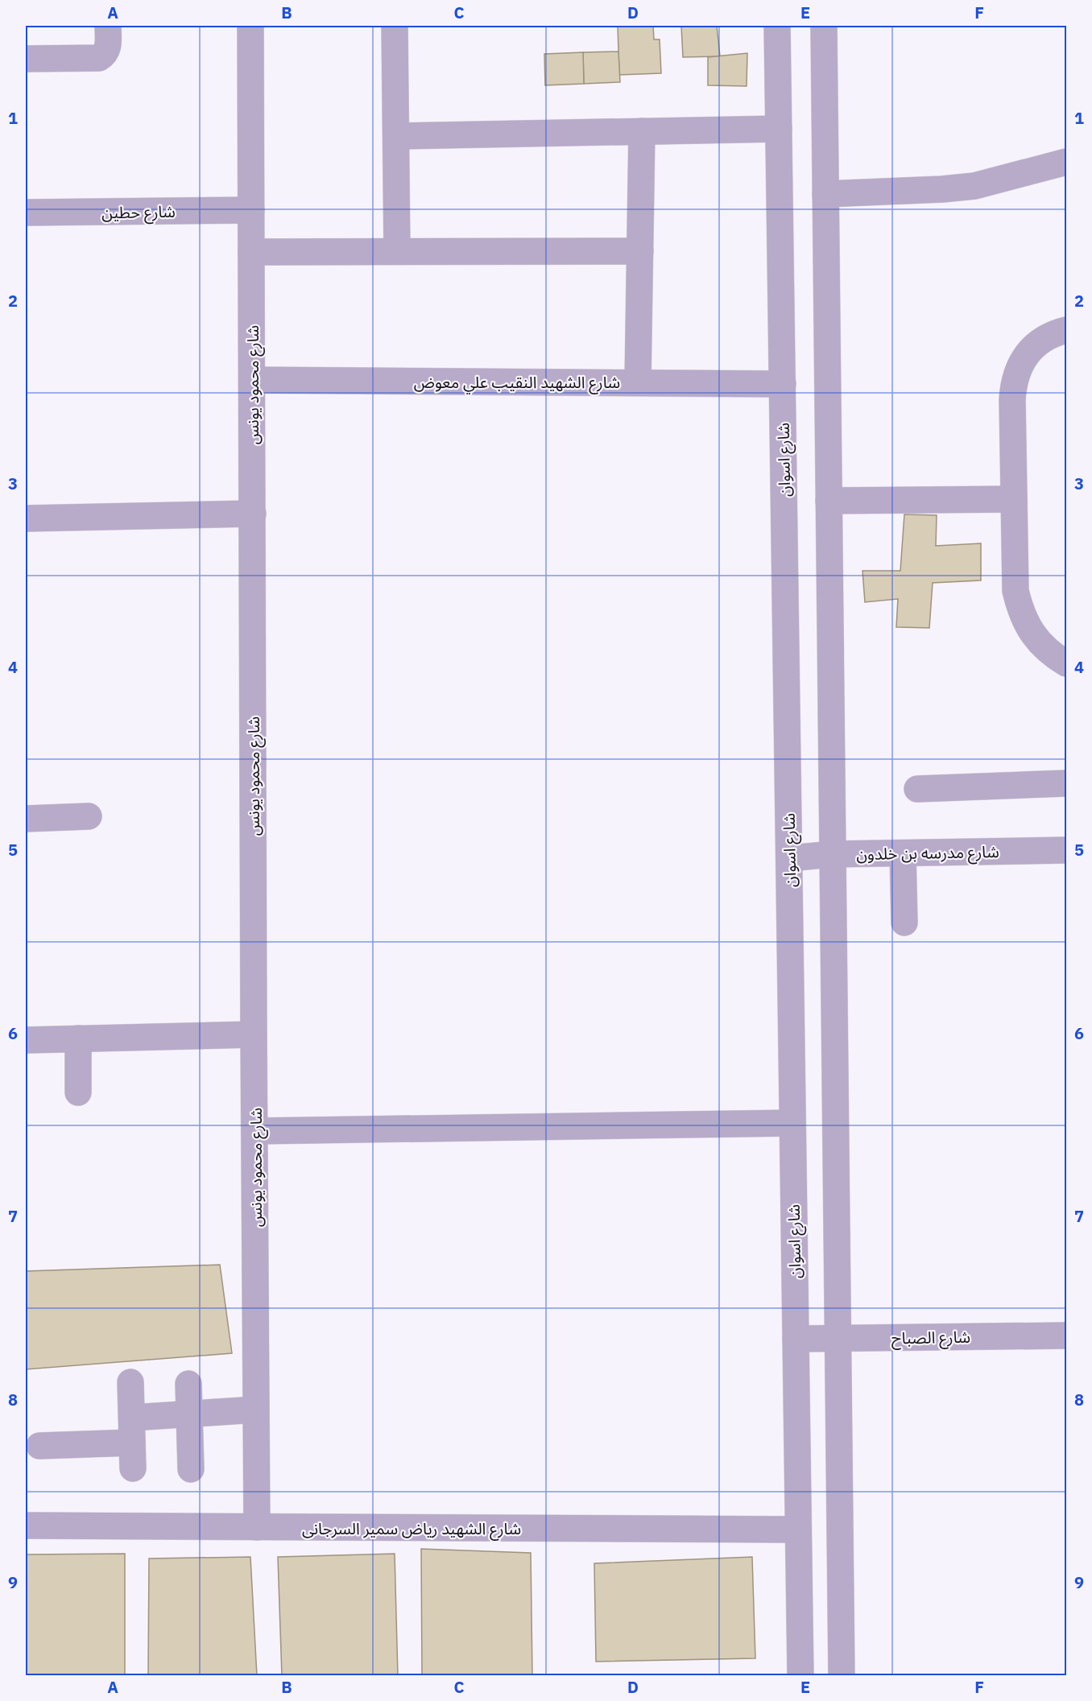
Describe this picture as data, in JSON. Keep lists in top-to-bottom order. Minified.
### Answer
{"streets":{"street":["شارع حطين","شارع الشهيد النقيب علي معوض","شارع محمود يونس","شارع اسوان","شارع مدرسه بن خلدون","شارع الصباح","شارع الشهيد رياض سمير السرجانى"]},"crossings":[["شارع حطين","شارع محمود يونس"],["شارع الشهيد النقيب علي معوض","شارع محمود يونس"],["شارع الشهيد النقيب علي معوض","شارع اسوان"],["شارع محمود يونس","شارع الشهيد رياض سمير السرجانى"],["شارع اسوان","شارع مدرسه بن خلدون"],["شارع اسوان","شارع الصباح"],["شارع اسوان","شارع الشهيد رياض سمير السرجانى"]],"grid":{"columns":["A","B","C","D","E","F"],"rows":["1","2","3","4","5","6","7","8","9"]}}
